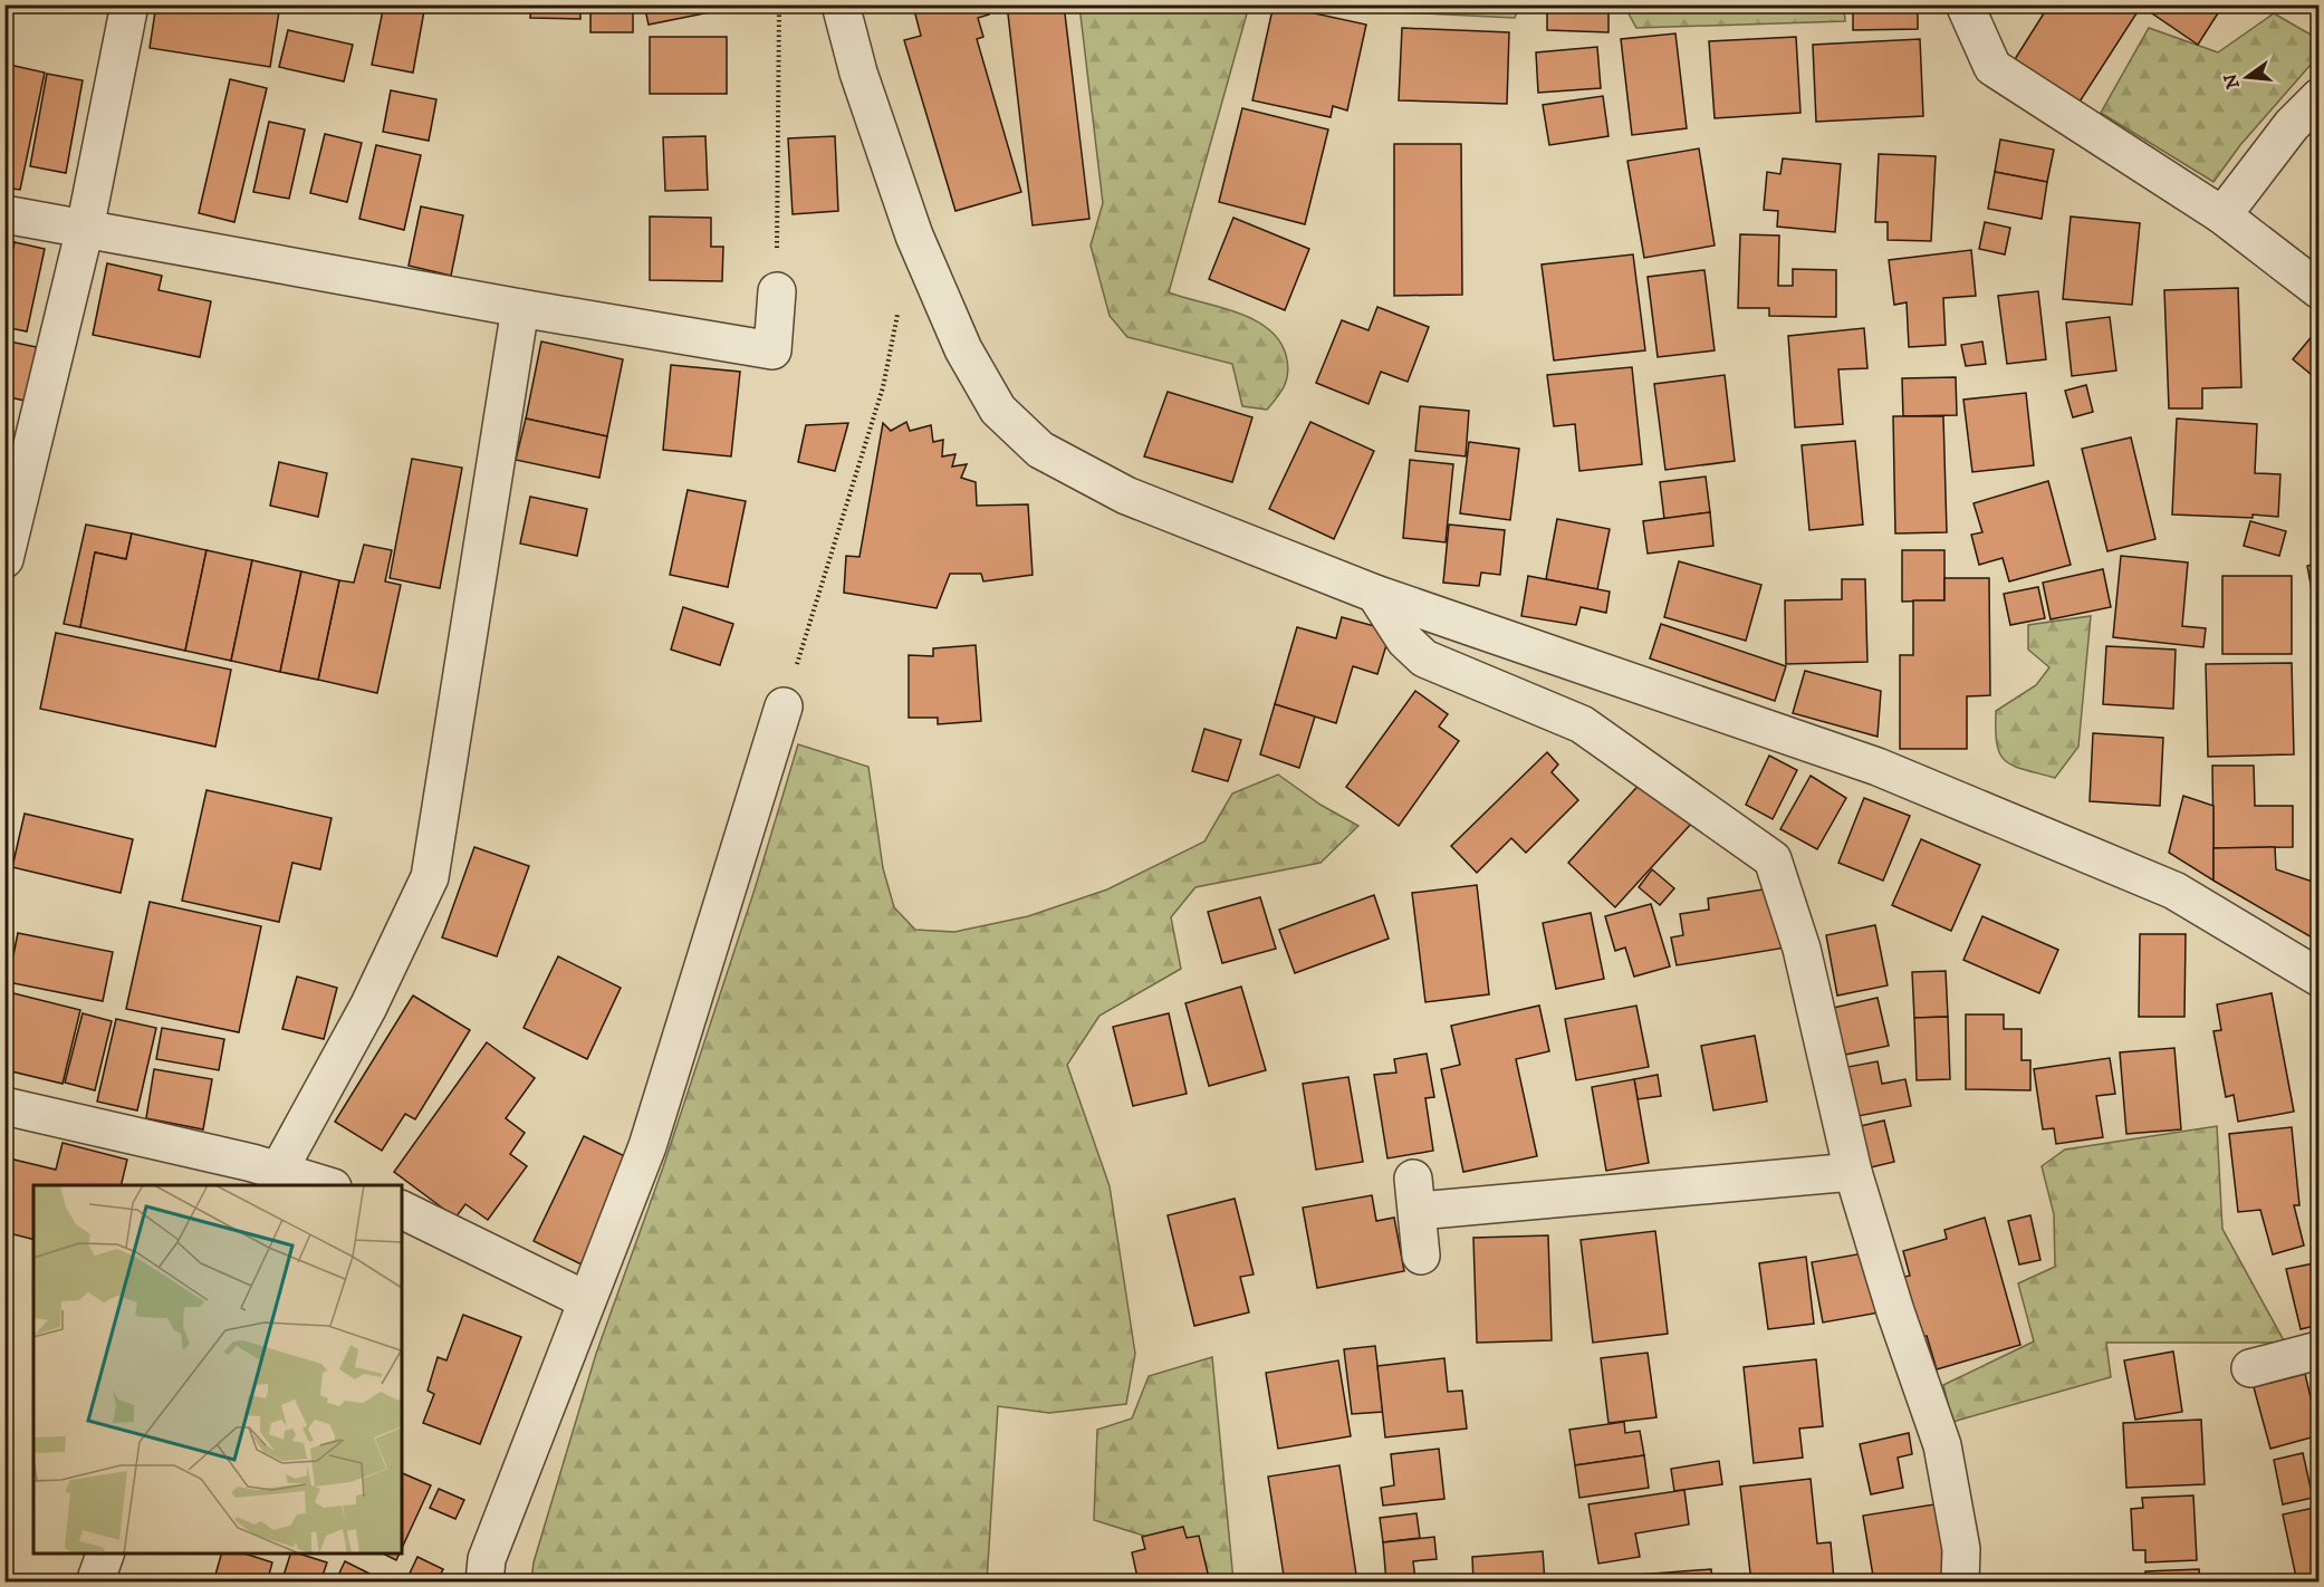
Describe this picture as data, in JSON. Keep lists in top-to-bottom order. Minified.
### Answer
{"north":"left"}
